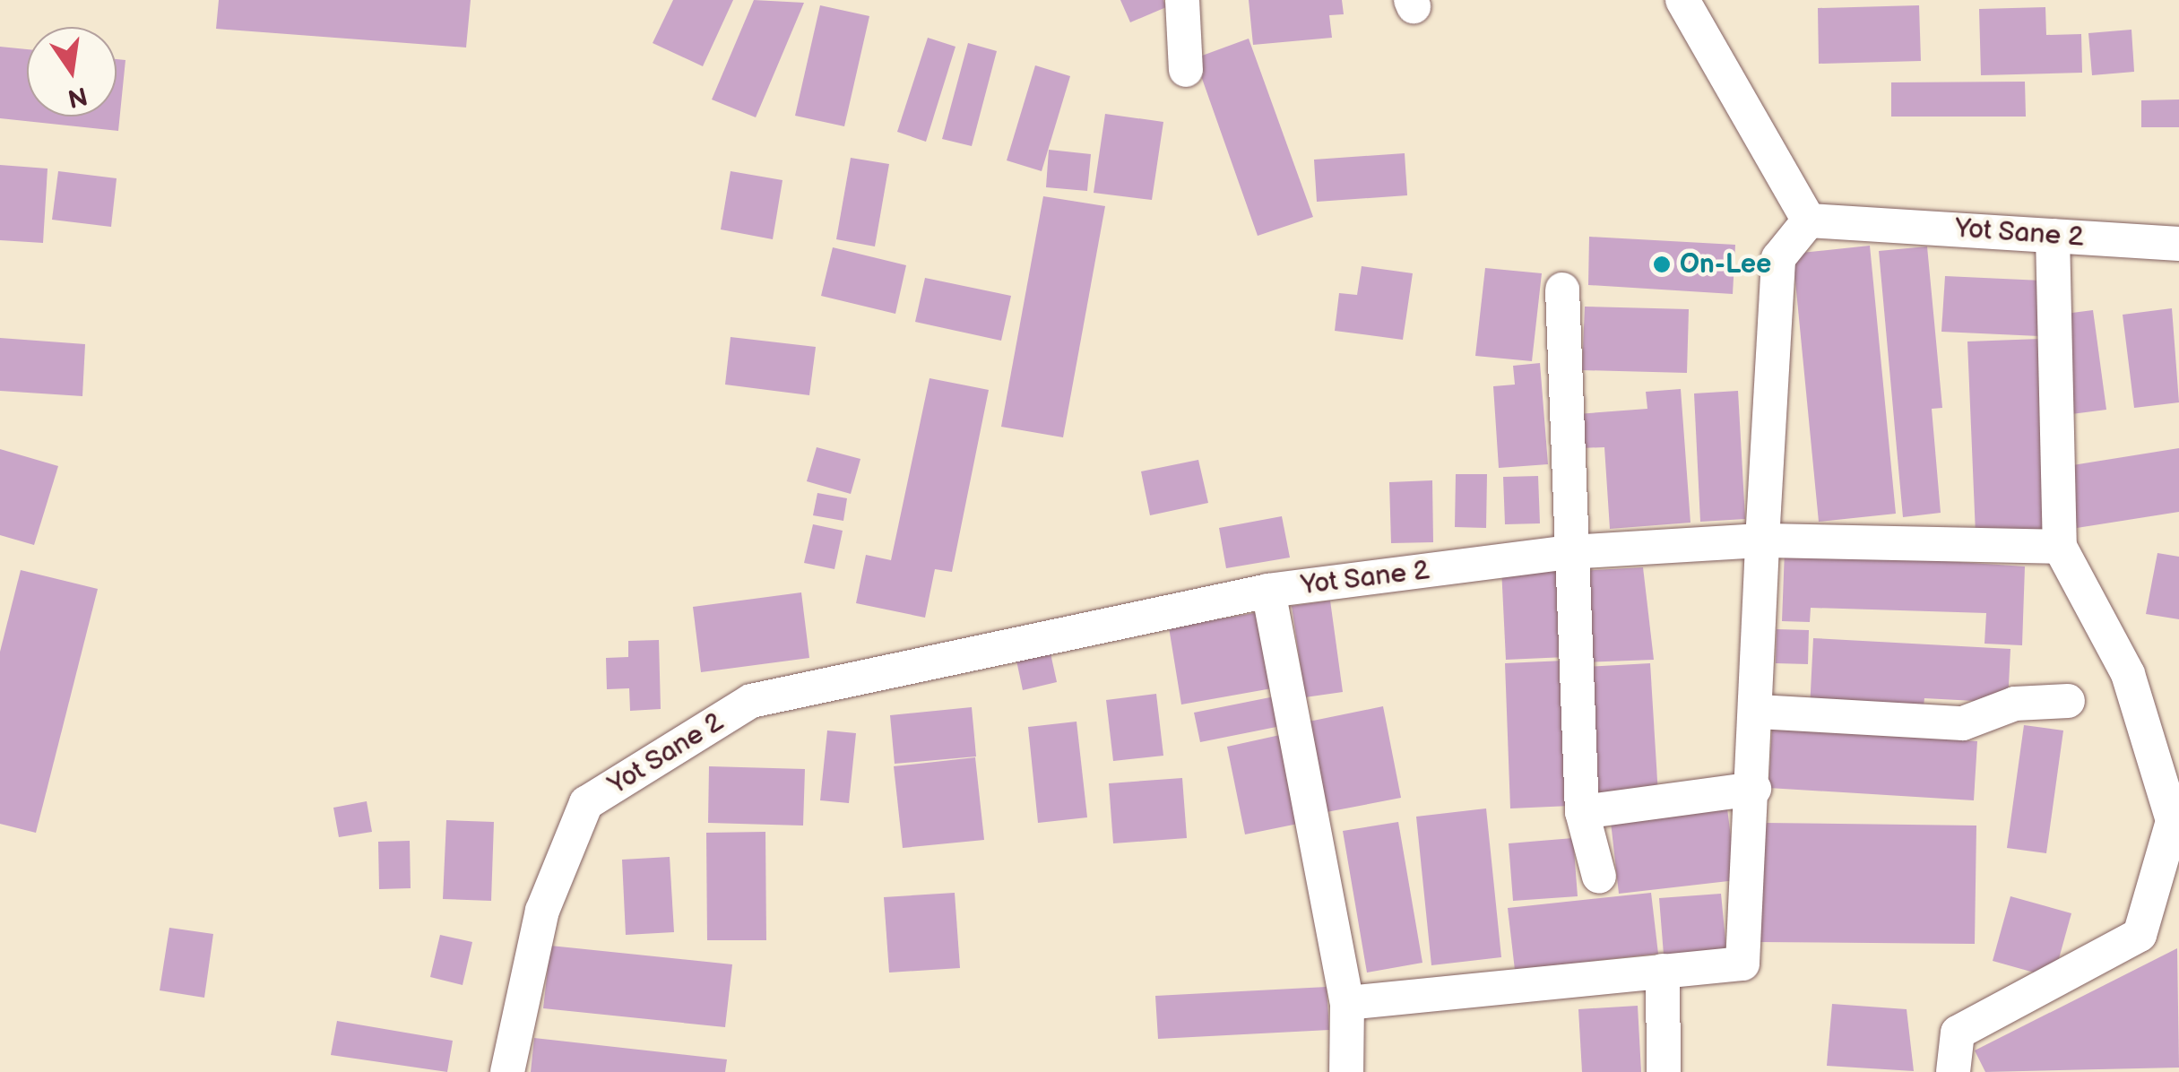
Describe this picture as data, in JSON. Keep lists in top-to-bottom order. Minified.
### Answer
{"streets":{"street":["Yot Sane 2"]},"places":["On-Lee"],"north":"bottom"}
